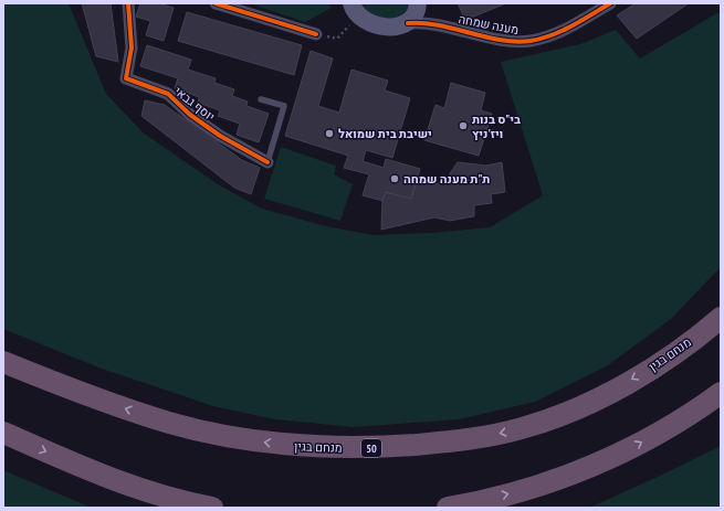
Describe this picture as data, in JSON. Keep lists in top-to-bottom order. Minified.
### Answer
{"streets":{"highway":["מנחם בגין","50"],"street":["מענה שמחה","יוסף גבאי"]},"places":["בי\"ס בנות ויז'ניץ","ישיבת בית שמואל","ת\"ת מענה שמחה"]}
